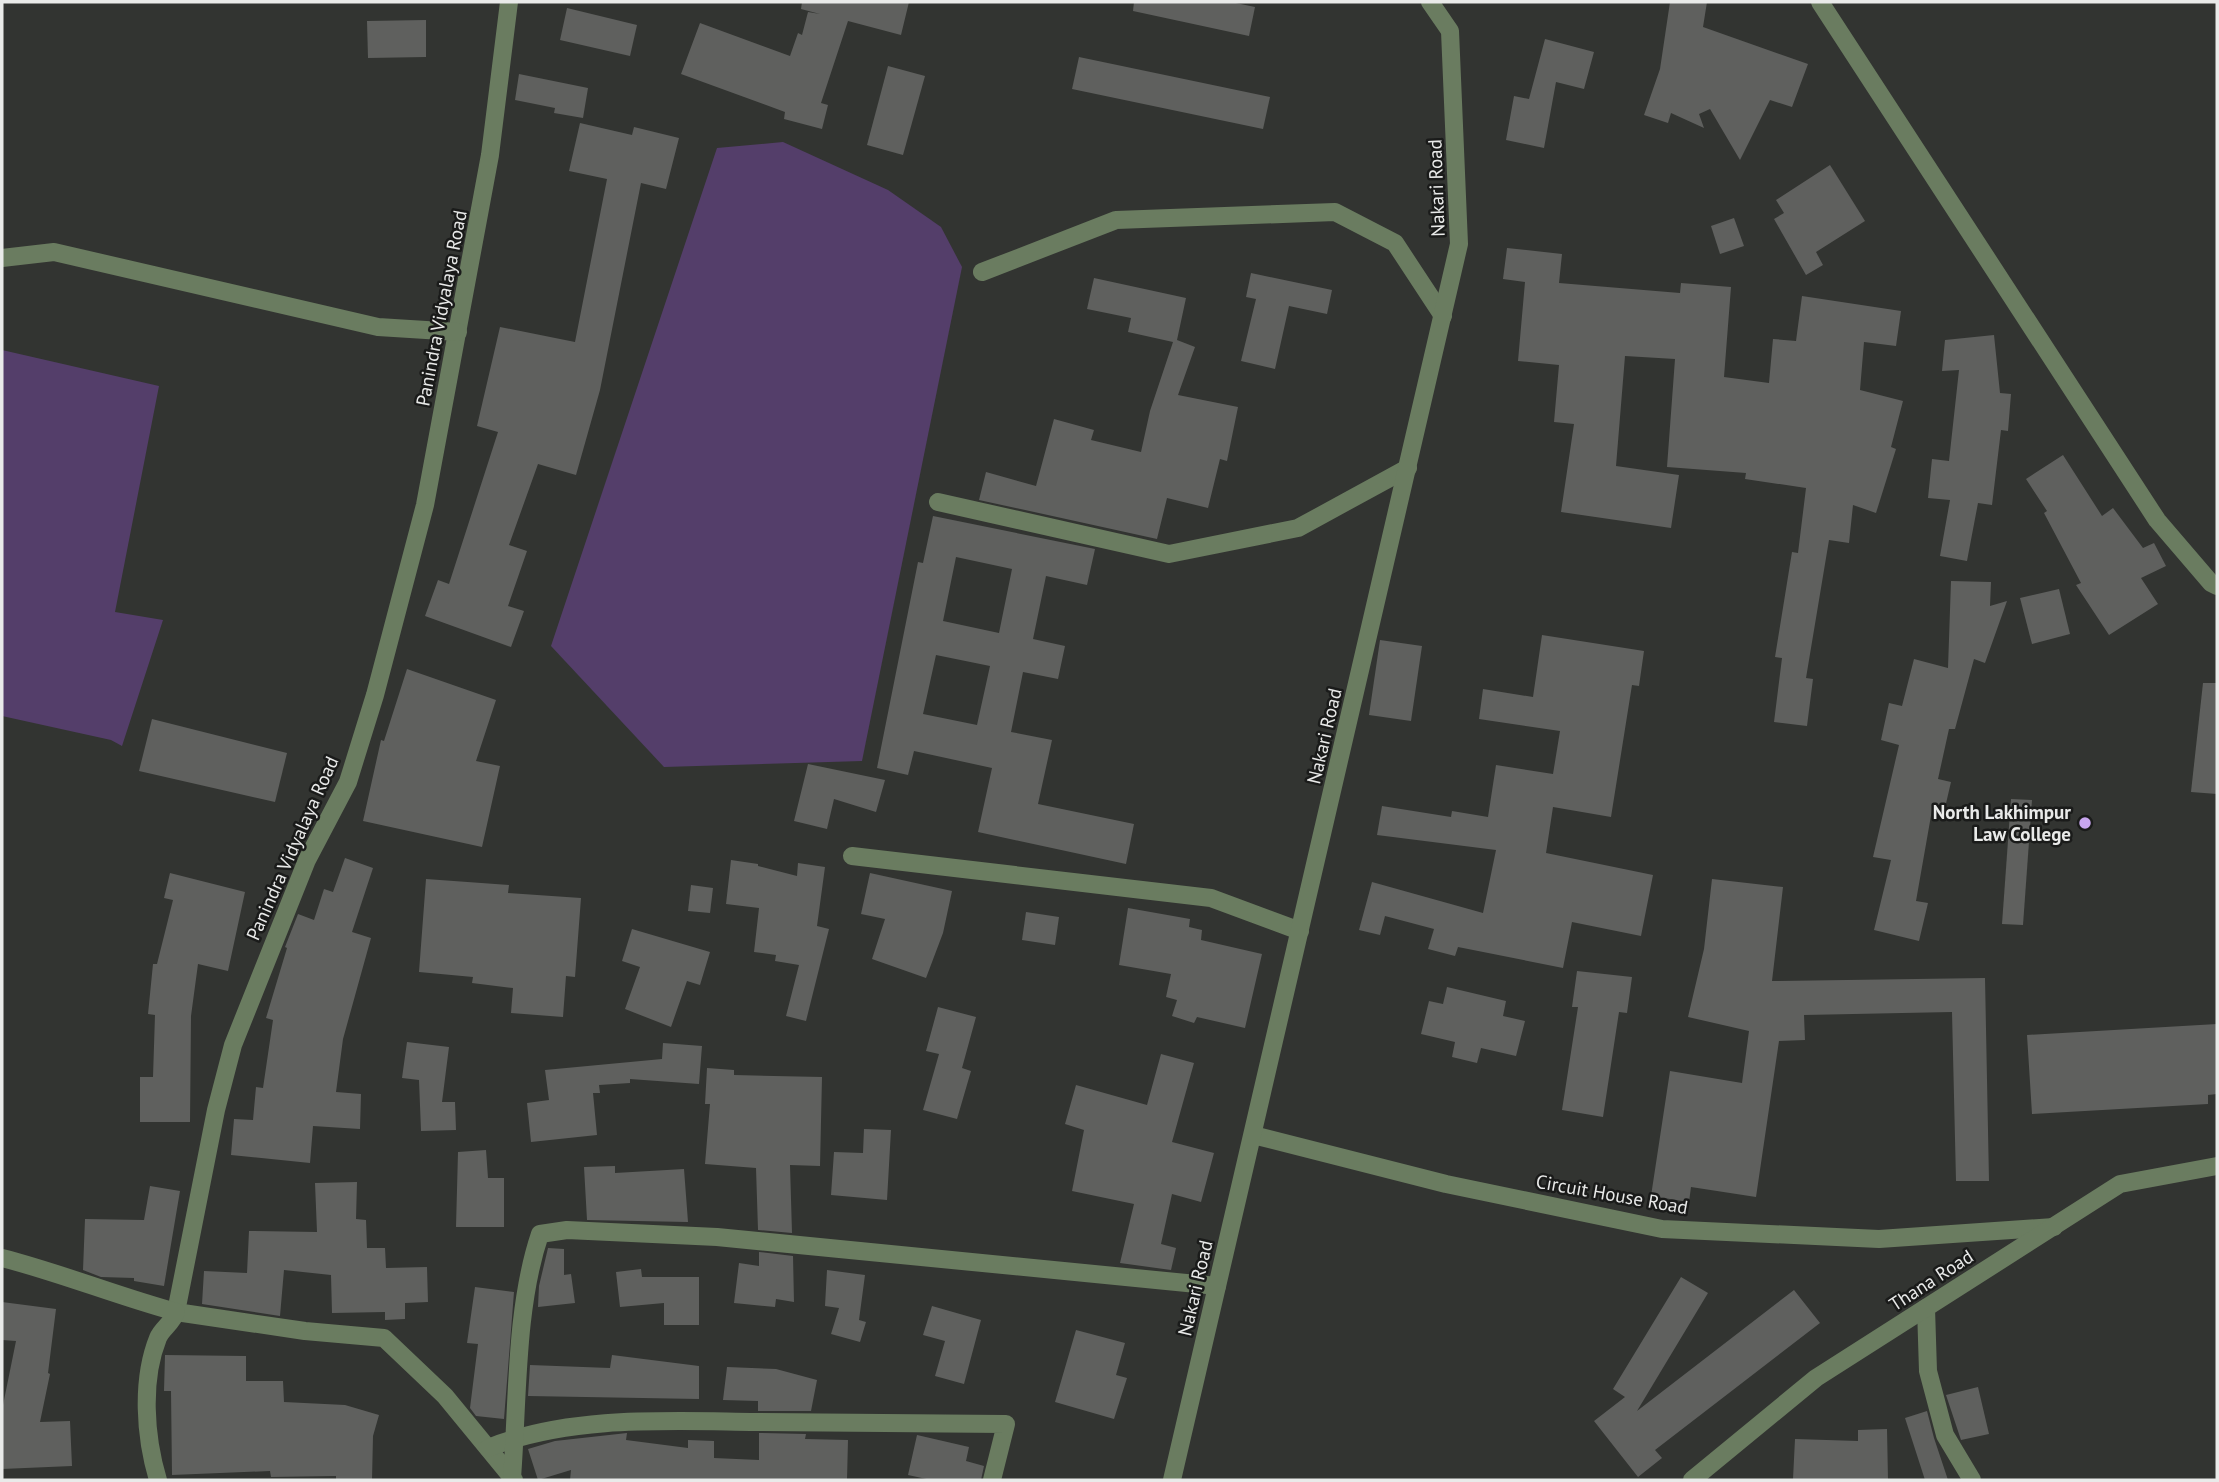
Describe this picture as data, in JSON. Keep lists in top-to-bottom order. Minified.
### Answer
{"streets":{"street":["Nakari Road","Panindra Vidyalaya Road","Circuit House Road","Thana Road"]},"crossings":[["Nakari Road","Circuit House Road"],["Circuit House Road","Thana Road"]],"places":["North Lakhimpur Law College"]}
